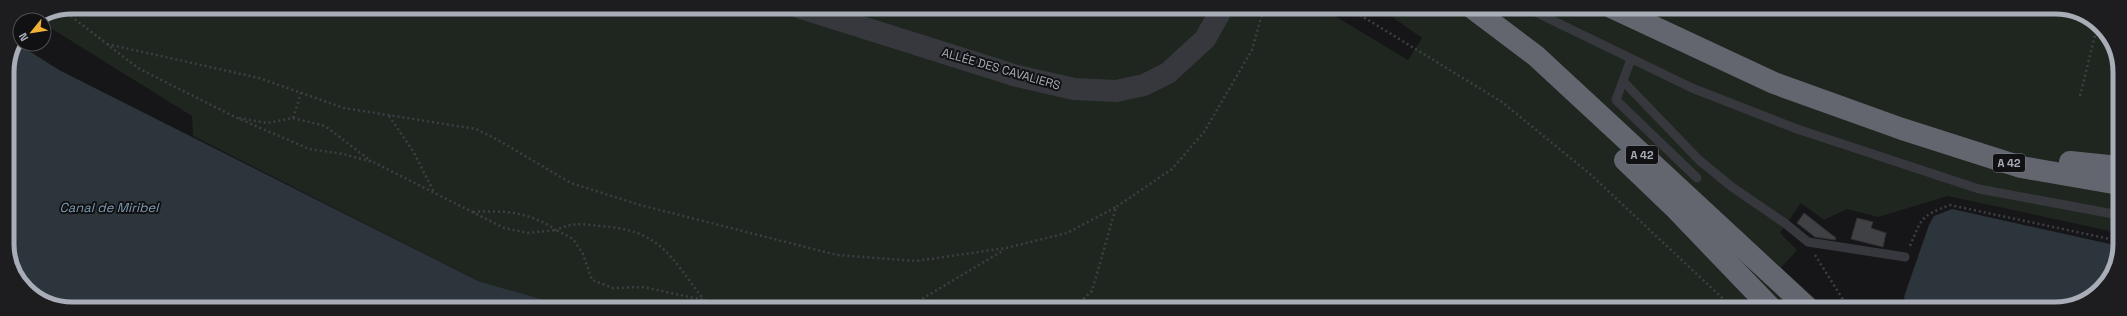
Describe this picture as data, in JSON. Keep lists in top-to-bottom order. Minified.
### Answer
{"streets":{"highway":["A 42"],"street":["ALLÉE DES CAVALIERS"]},"water":["Canal de Miribel"],"north":"bottom left"}
